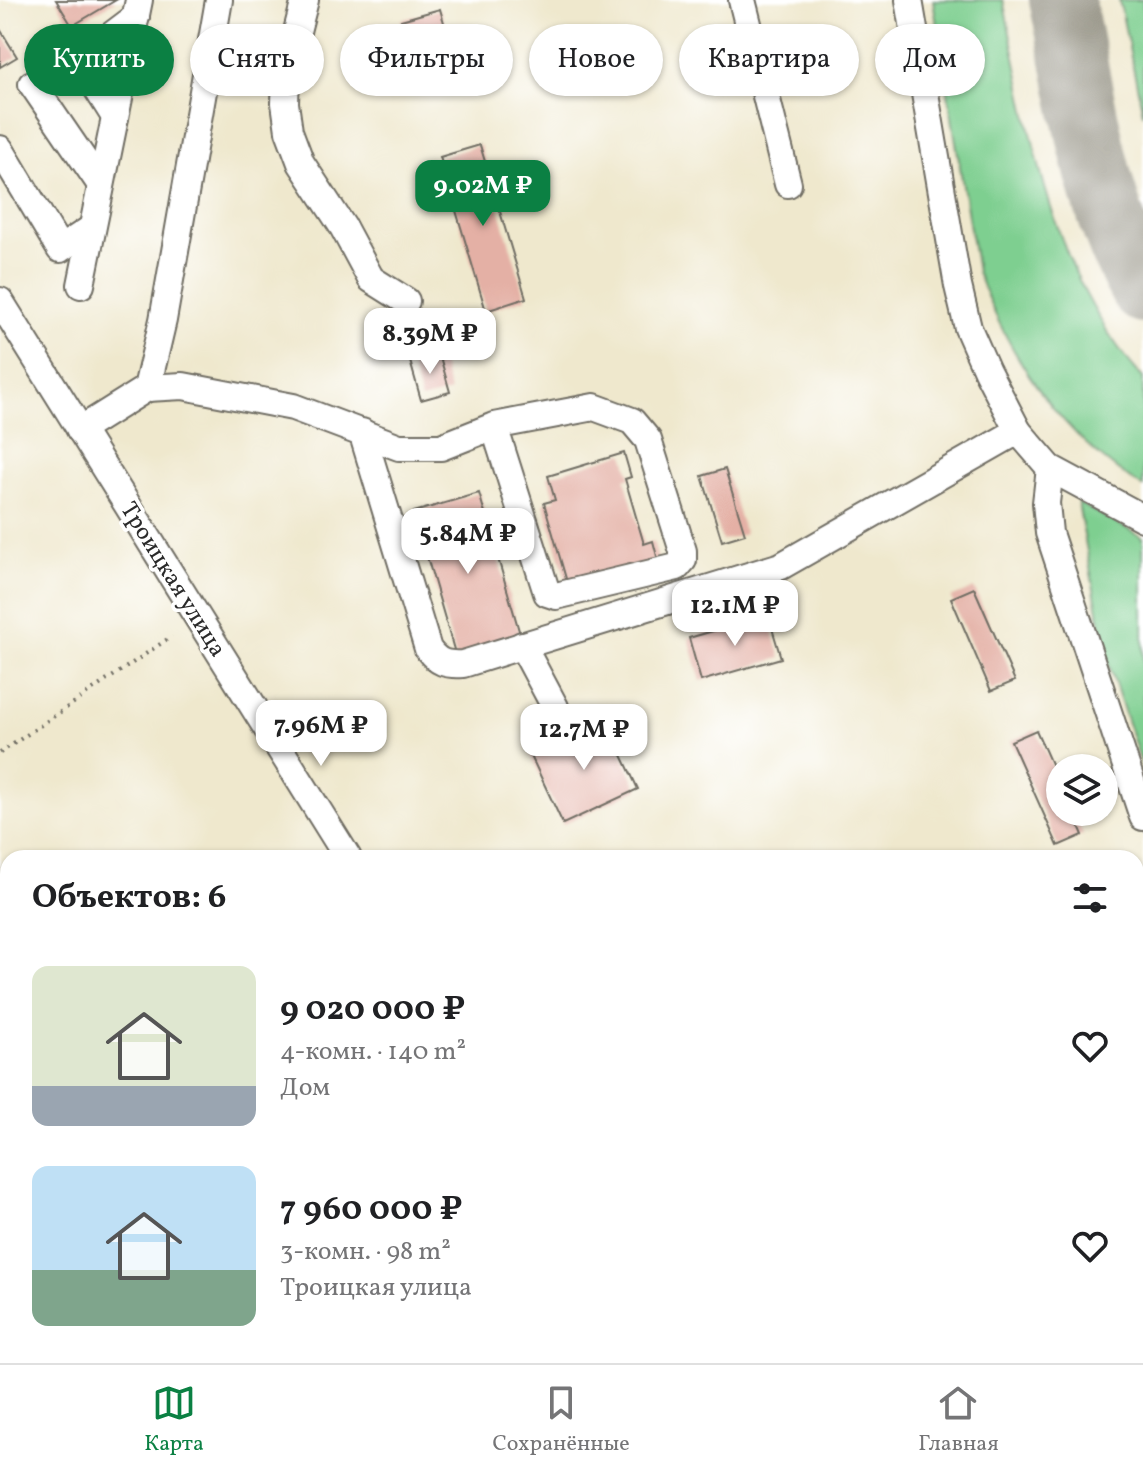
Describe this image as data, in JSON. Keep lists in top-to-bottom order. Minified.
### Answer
{"streets":{"street":["Троицкая улица"]},"page":{"chip":["Купить","Снять","Фильтры","Новое","Квартира","Дом"],"price":["9.02M ₽","8.39M ₽","5.84M ₽","12.1M ₽","7.96M ₽","12.7M ₽"],"heading":"Объектов: 6","list":[{"name":"9 020 000 ₽","note":"4-комн. · 140 m² · Дом"},{"name":"7 960 000 ₽","note":"3-комн. · 98 m² · Троицкая улица"}],"tabs":["Карта","Сохранённые","Главная"]}}
